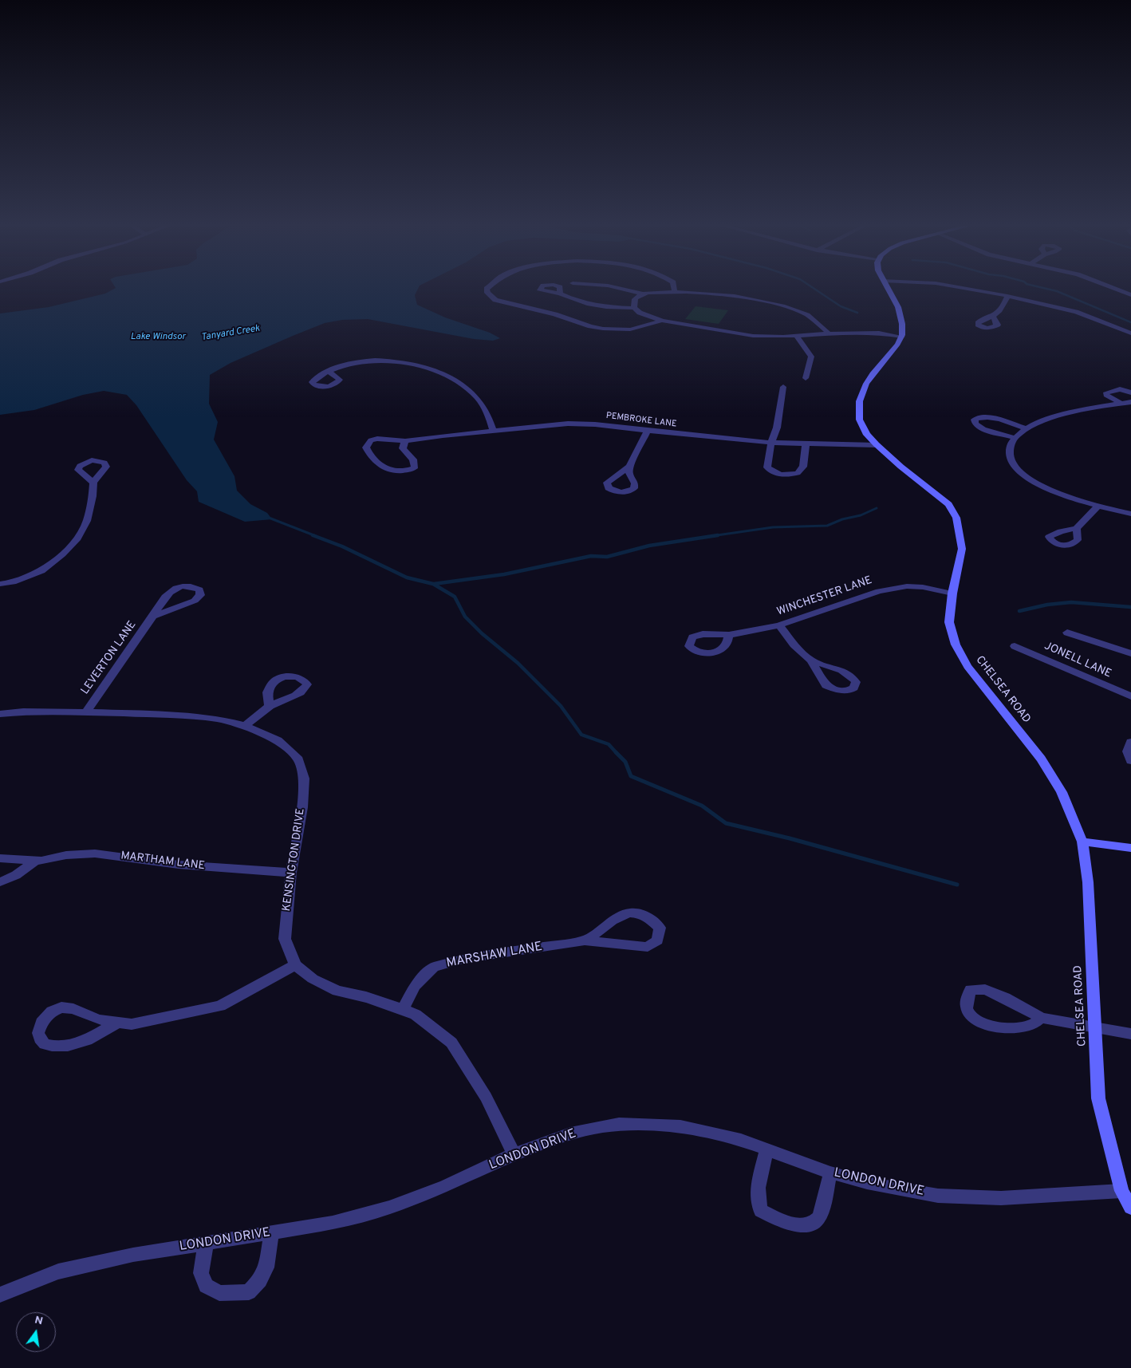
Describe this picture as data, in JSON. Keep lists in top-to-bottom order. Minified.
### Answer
{"streets":{"street":["PEMBROKE LANE","WINCHESTER LANE","LEVERTON LANE","JONELL LANE","CHELSEA ROAD","KENSINGTON DRIVE","MARTHAM LANE","MARSHAW LANE","LONDON DRIVE"]},"crossings":[["PEMBROKE LANE","CHELSEA ROAD"],["WINCHESTER LANE","CHELSEA ROAD"],["LEVERTON LANE","KENSINGTON DRIVE"],["CHELSEA ROAD","LONDON DRIVE"],["KENSINGTON DRIVE","MARTHAM LANE"]],"water":["Tanyard Creek","Lake Windsor"],"north":"top"}
